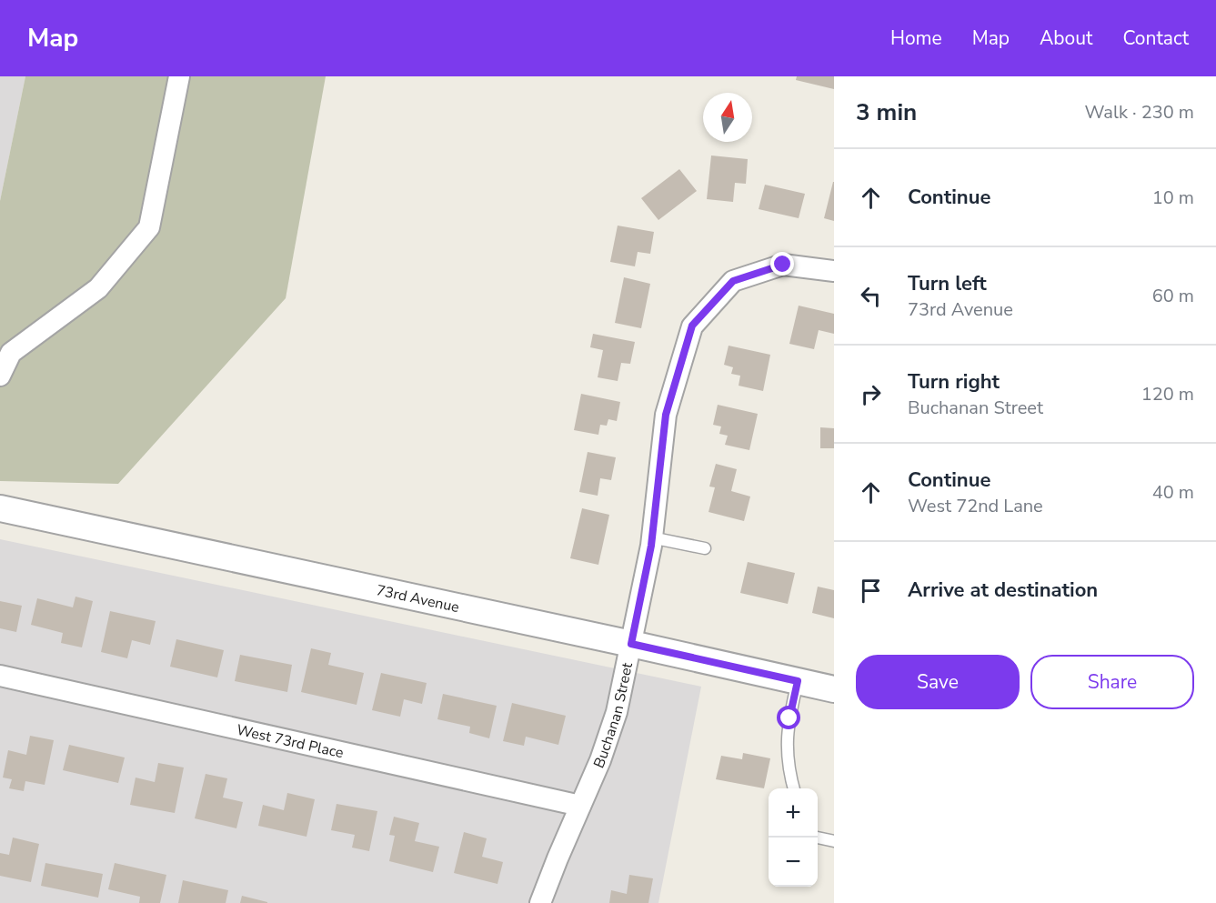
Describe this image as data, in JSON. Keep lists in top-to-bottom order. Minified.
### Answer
{"streets":{"street":["73rd Avenue","Buchanan Street","West 73rd Place"]},"crossings":[["73rd Avenue","Buchanan Street"],["Buchanan Street","West 73rd Place"]],"north":"top","page":{"header":"Map","nav":["Home","Map","About","Contact"],"heading":["3 min","Walk · 230 m"],"list":[["Continue","10 m"],["Turn left","73rd Avenue","60 m"],["Turn right","Buchanan Street","120 m"],["Continue","West 72nd Lane","40 m"],"Arrive at destination"],"buttons":["Save","Share"],"map_buttons":["+","−"]}}
